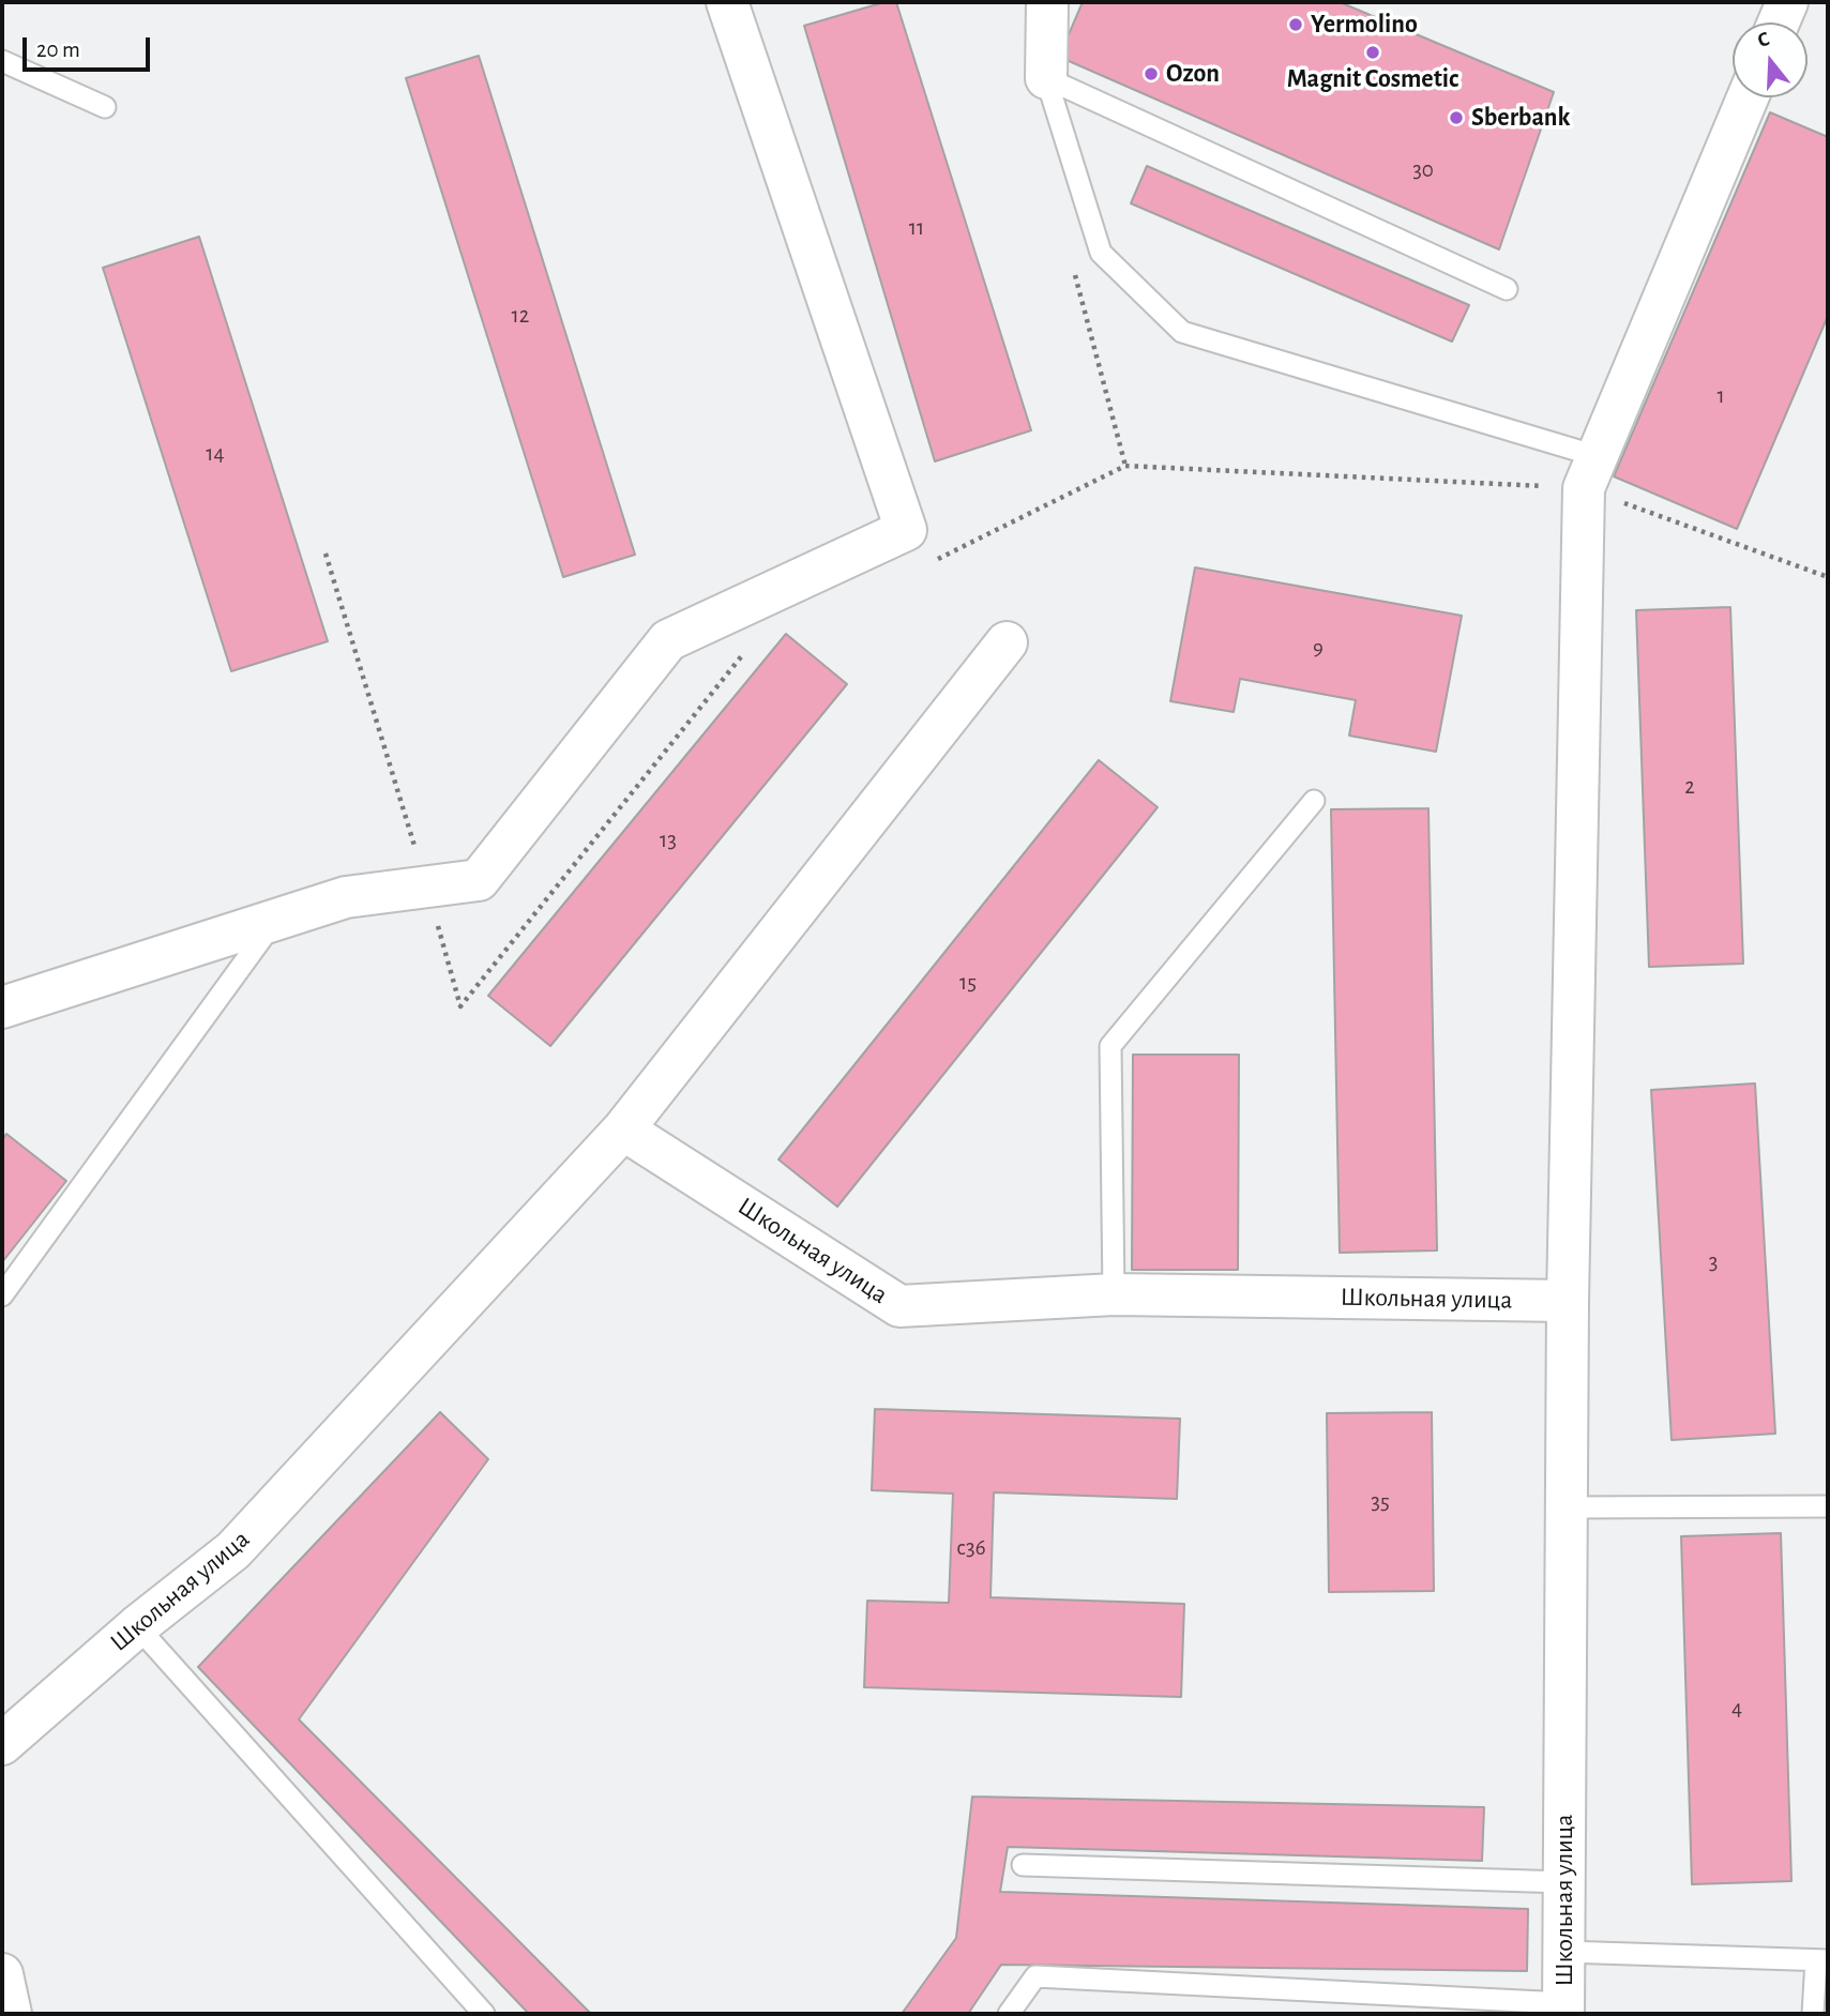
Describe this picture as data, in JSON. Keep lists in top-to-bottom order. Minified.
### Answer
{"streets":{"street":["Школьная улица"]},"places":["Yermolino","Magnit Cosmetic","Ozon","Sberbank"],"house_numbers":["30","11","12","1","14","9","2","13","15","3","35","с36","4"],"scale_bar":"20 m","north":"top"}
